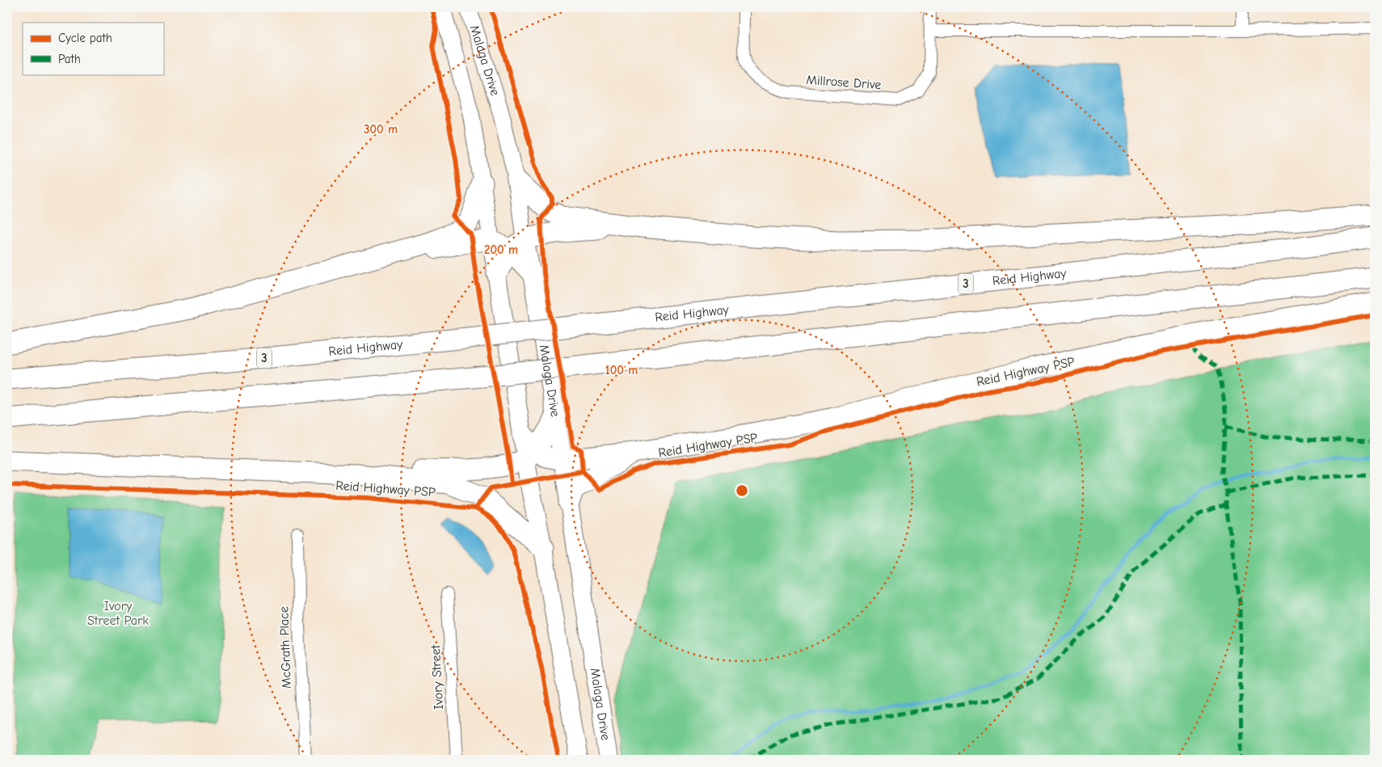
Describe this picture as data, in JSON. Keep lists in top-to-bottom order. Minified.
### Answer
{"streets":{"highway":["Reid Highway","3"],"main road":["Malaga Drive"],"street":["Millrose Drive","McGrath Place","Ivory Street"],"cycle path":["Reid Highway PSP"]},"parks":["Ivory Street Park"],"legend":["Cycle path","Path"],"rings":["300 m","200 m","100 m"]}
